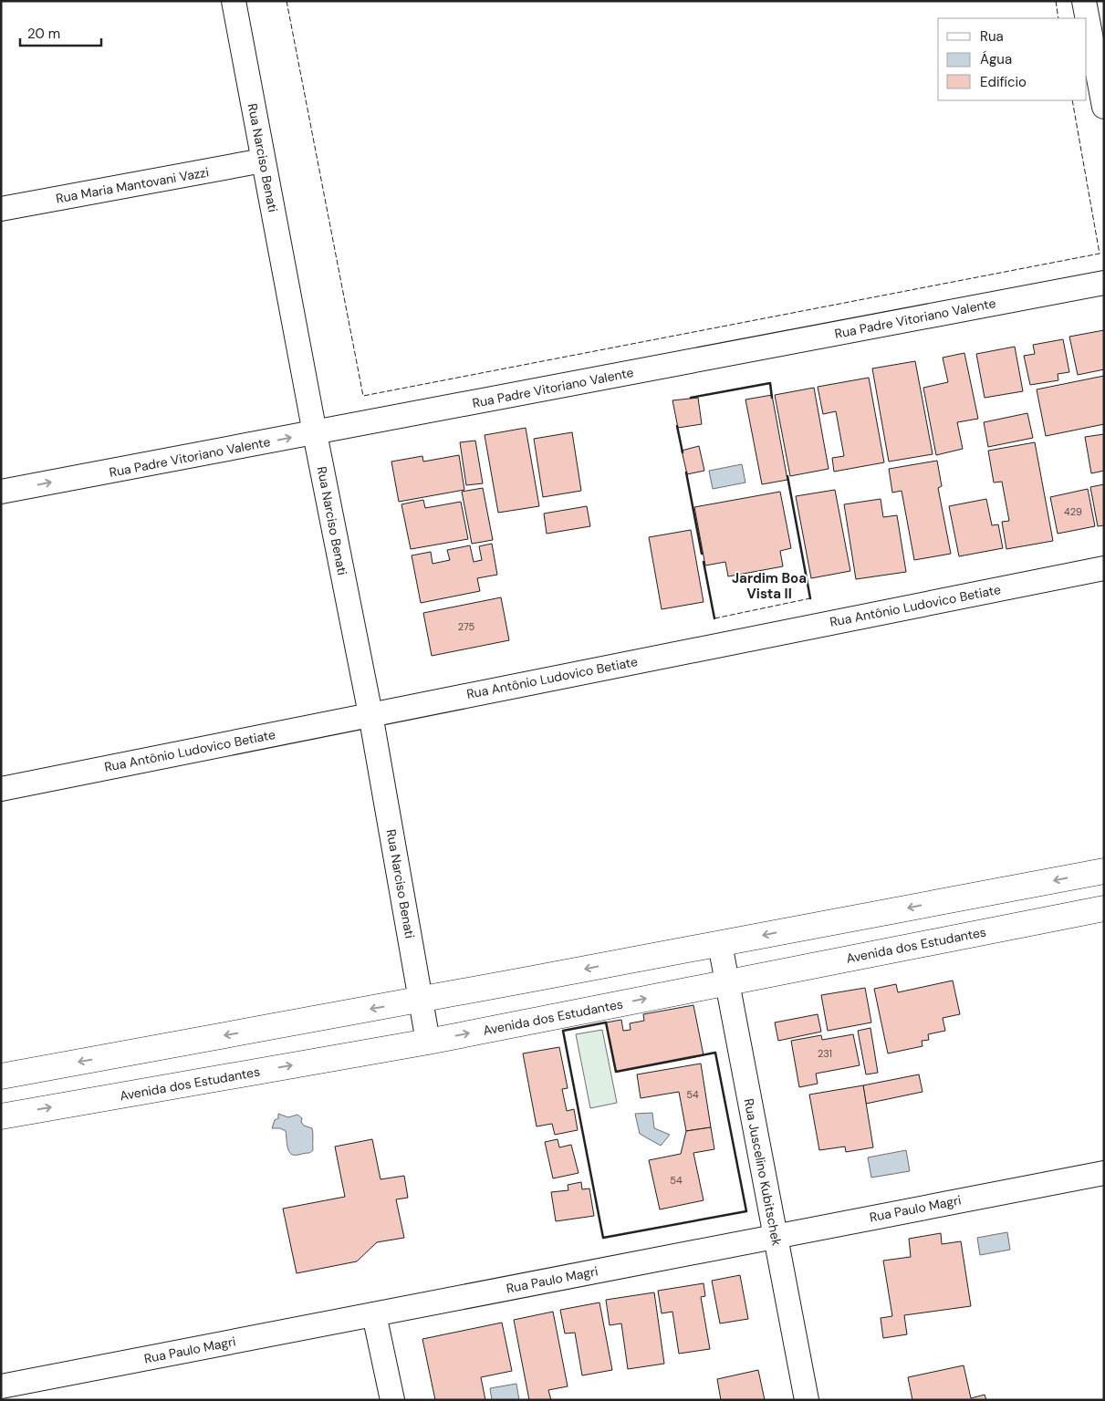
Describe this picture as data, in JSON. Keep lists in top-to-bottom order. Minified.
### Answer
{"streets":{"street":["Rua Narciso Benati","Rua Maria Mantovani Vazzi","Rua Padre Vitoriano Valente","Rua Antônio Ludovico Betiate","Avenida dos Estudantes","Rua Juscelino Kubitschek","Rua Paulo Magri"]},"crossings":[["Rua Narciso Benati","Rua Maria Mantovani Vazzi"],["Rua Narciso Benati","Rua Padre Vitoriano Valente"],["Rua Narciso Benati","Rua Antônio Ludovico Betiate"],["Rua Narciso Benati","Avenida dos Estudantes"],["Avenida dos Estudantes","Rua Juscelino Kubitschek"],["Rua Juscelino Kubitschek","Rua Paulo Magri"]],"districts":["Jardim Boa Vista II"],"house_numbers":["429","275","231","54","54"],"legend":["Rua","Água","Edifício"],"scale_bar":"20 m"}
